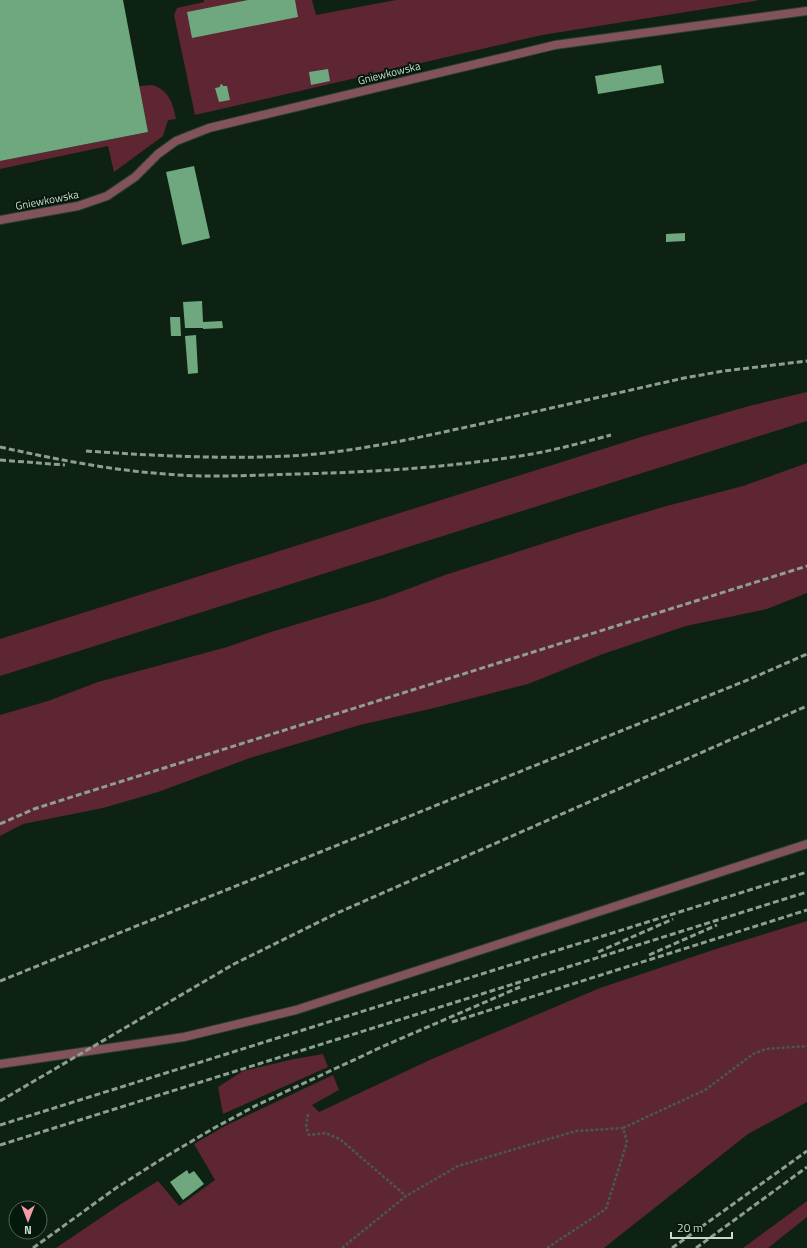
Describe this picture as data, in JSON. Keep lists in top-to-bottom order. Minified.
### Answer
{"streets":{"street":["Gniewkowska"]},"scale_bar":"20 m","north":"bottom"}
